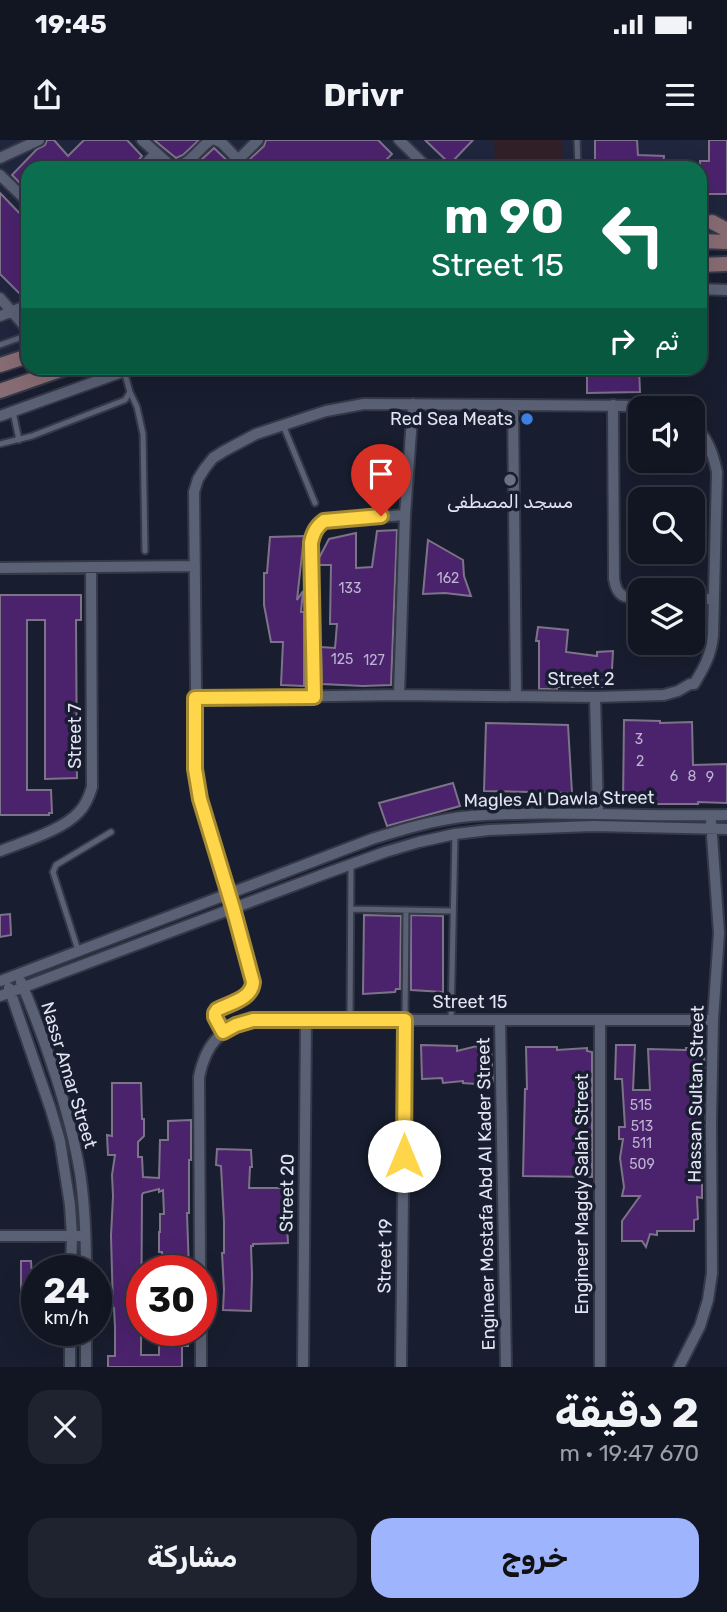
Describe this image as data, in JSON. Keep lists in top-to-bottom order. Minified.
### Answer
{"streets":{"street":["Street 2","Street 7","Magles Al Dawla Street","Street 15","Nassr Amar Street","Hassan Sultan Street","Street 20","Engineer Mostafa Abd Al Kader Street","Engineer Magdy Salah Street","Street 19"]},"crossings":[["Magles Al Dawla Street","Nassr Amar Street"],["Magles Al Dawla Street","Hassan Sultan Street"],["Street 15","Hassan Sultan Street"],["Street 15","Street 20"],["Street 15","Engineer Mostafa Abd Al Kader Street"],["Street 15","Engineer Magdy Salah Street"],["Street 15","Street 19"]],"places":["Red Sea Meats","مسجد المصطفى"],"house_numbers":["162","133","125","127","3","2","6","8","9","515","513","511","509"],"page":{"status":"19:45","header":"Drivr","turn":["90 m","Street 15"],"then":"ثم","speed":"24 km/h","limit":"30","heading":["2 دقيقة","670 m · 19:47"],"buttons":["خروج","مشاركة"]}}
